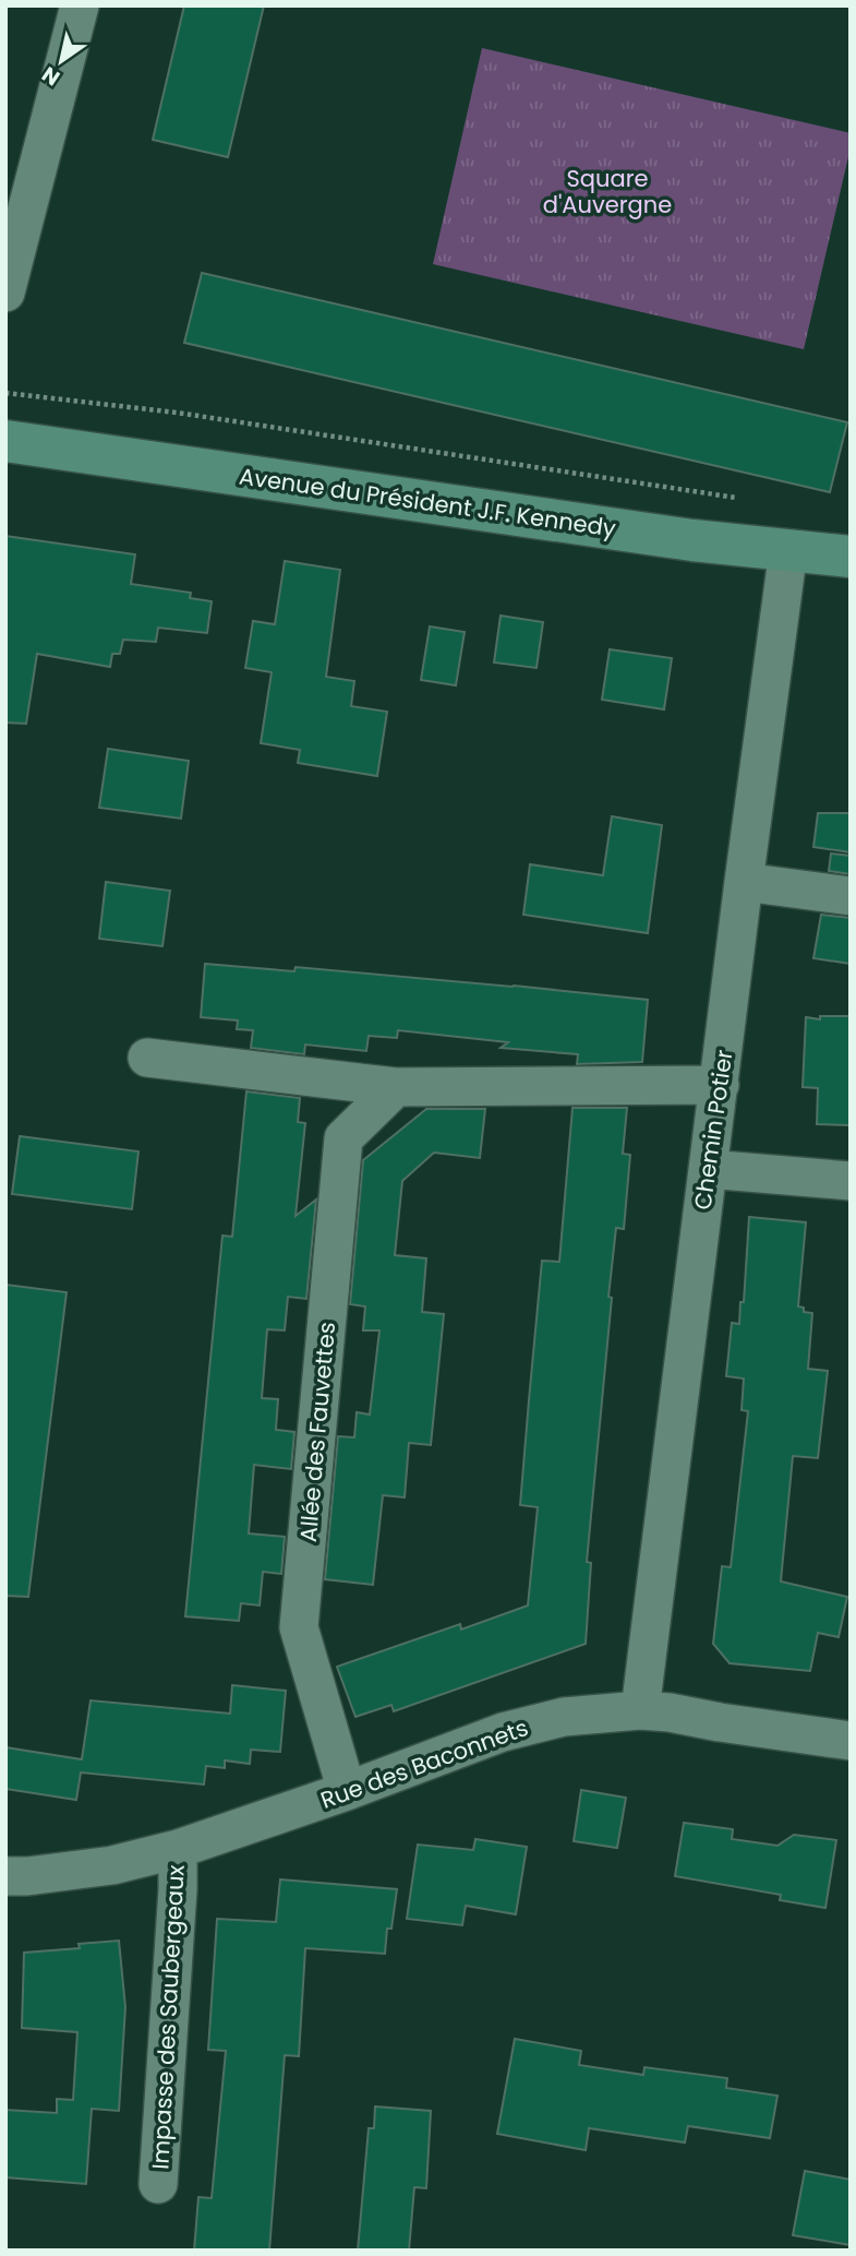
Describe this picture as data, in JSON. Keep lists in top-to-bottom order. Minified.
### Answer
{"streets":{"street":["Avenue du Président J.F. Kennedy","Chemin Potier","Allée des Fauvettes","Rue des Baconnets","Impasse des Saubergeaux"]},"crossings":[["Avenue du Président J.F. Kennedy","Chemin Potier"],["Chemin Potier","Rue des Baconnets"],["Allée des Fauvettes","Rue des Baconnets"],["Rue des Baconnets","Impasse des Saubergeaux"]],"parks":["Square d'Auvergne"],"north":"bottom left"}
